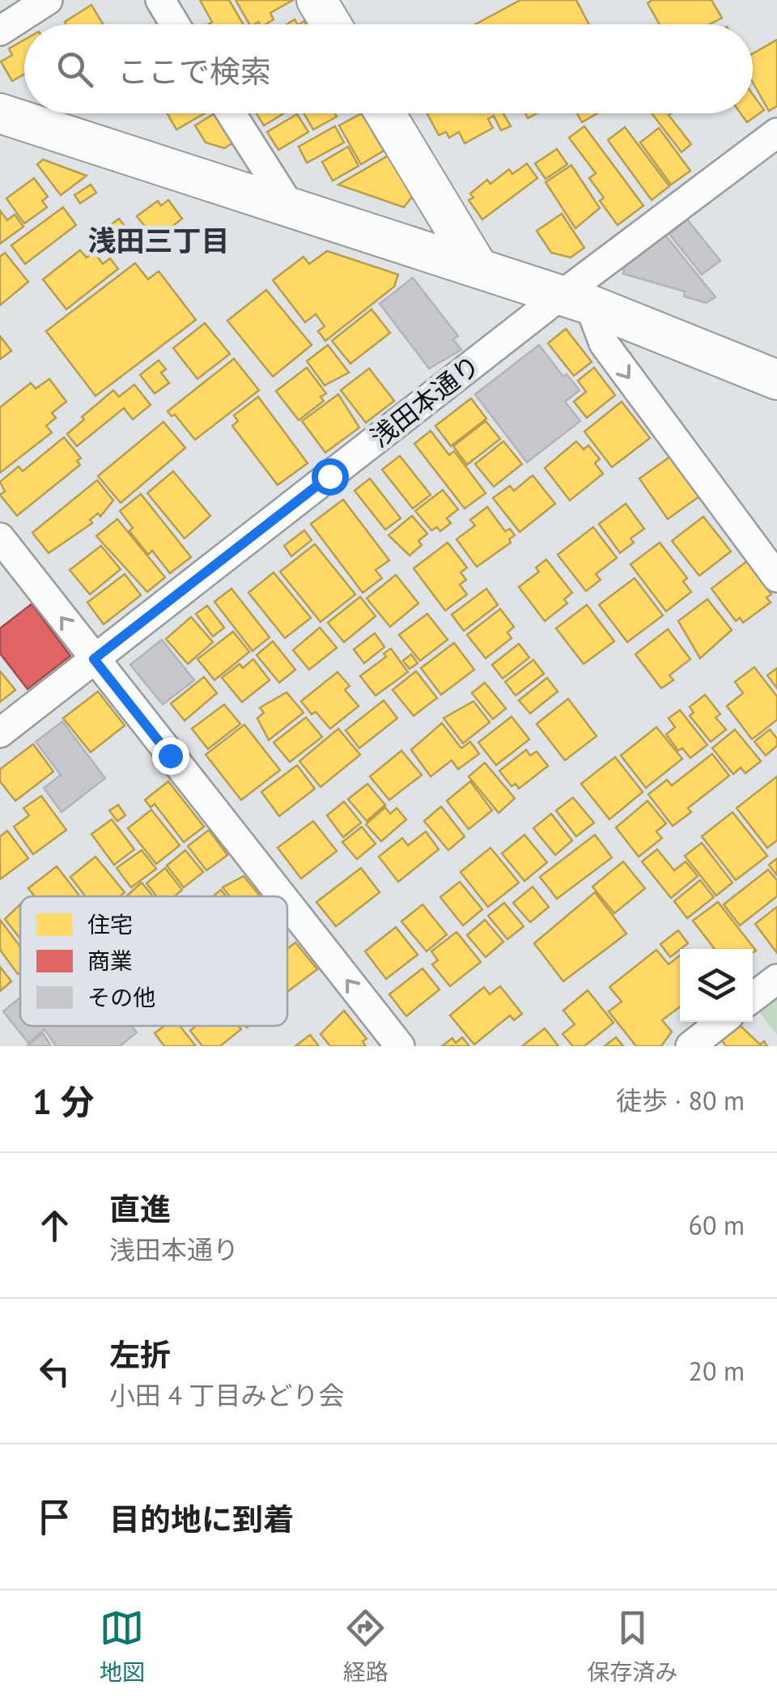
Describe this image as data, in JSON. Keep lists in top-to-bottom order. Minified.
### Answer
{"streets":{"street":["浅田本通り"]},"districts":["浅田三丁目"],"legend":["住宅","商業","その他"],"page":{"search":"ここで検索","heading":["1 分","徒歩 · 80 m"],"list":[["直進","浅田本通り","60 m"],["左折","小田 4 丁目みどり会","20 m"],"目的地に到着"],"nav":["地図","経路","保存済み"]}}
